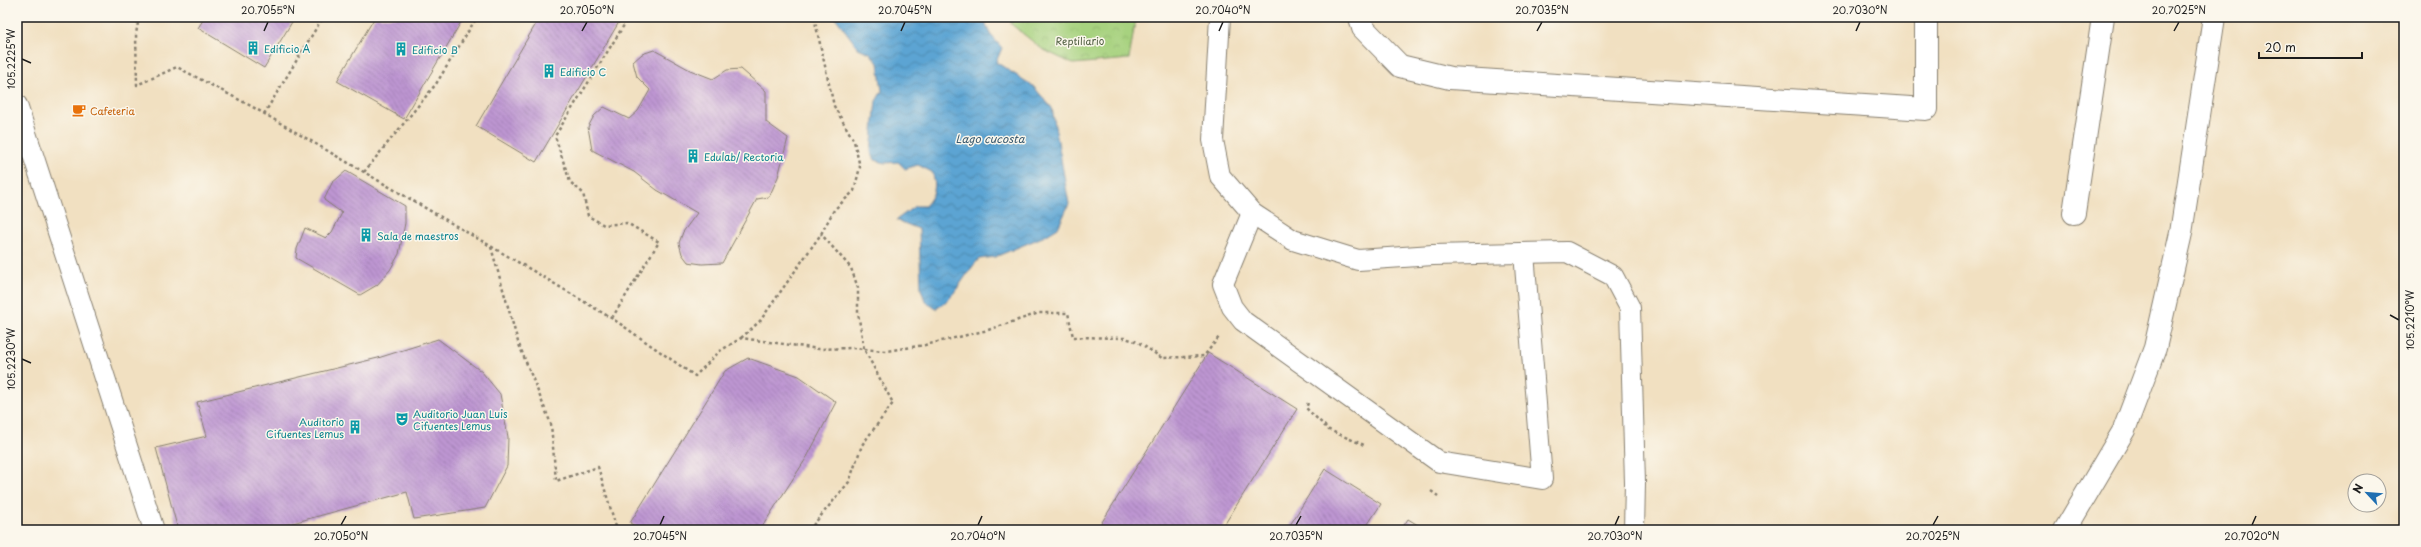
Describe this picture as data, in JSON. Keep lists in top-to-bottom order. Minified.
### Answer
{"water":["Lago cucosta"],"parks":["Reptiliario"],"places":{"building":["Edificio A","Edificio B","Edificio C","Edulab/ Rectoria","Sala de maestros","Auditorio Cifuentes Lemus"],"cafe":["Cafeteria"],"theatre":["Auditorio Juan Luis Cifuentes Lemus"]},"scale_bar":"20 m","north":"top left","coordinates":["20.7055°N","20.7050°N","20.7045°N","20.7040°N","20.7035°N","20.7030°N","20.7025°N","105.2225°W","105.2210°W","105.2230°W","20.7020°N"]}
